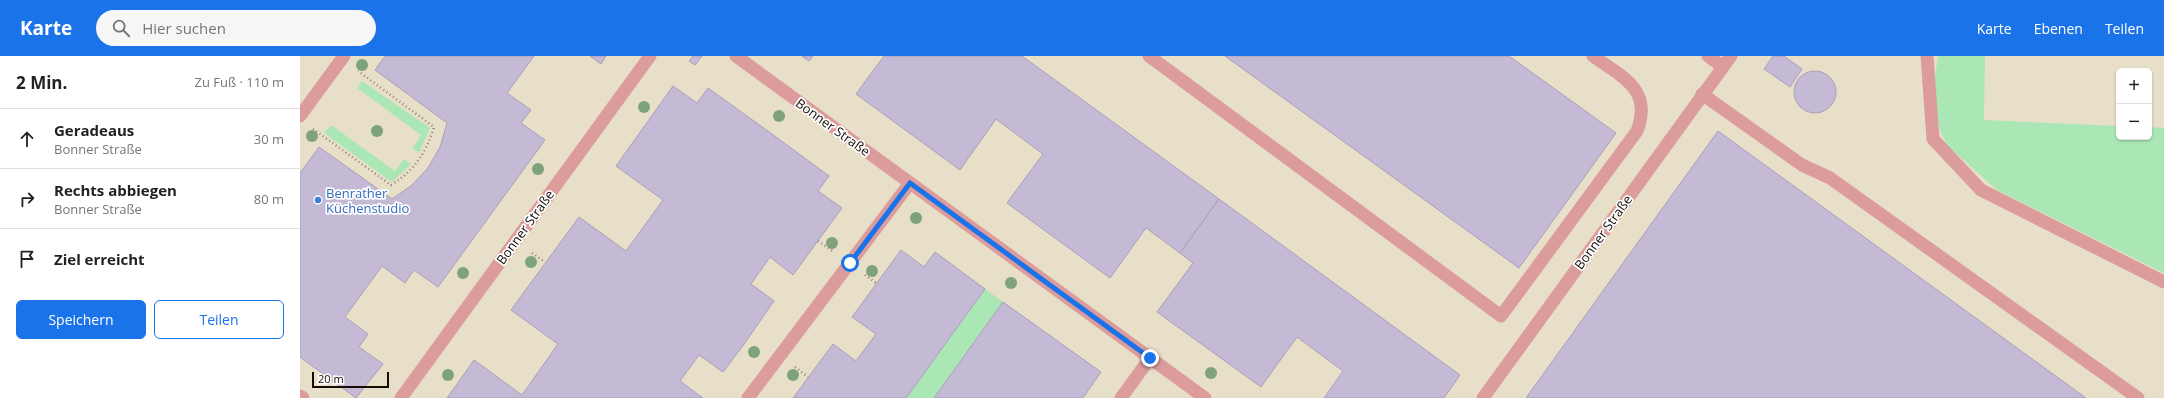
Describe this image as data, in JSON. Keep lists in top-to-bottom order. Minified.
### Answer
{"streets":{"lane":["Bonner Straße"]},"places":["Benrather Küchenstudio"],"scale_bar":"20 m","page":{"header":"Karte","search":"Hier suchen","nav":["Karte","Ebenen","Teilen"],"heading":["2 Min.","Zu Fuß · 110 m"],"map_buttons":["+","−"],"list":[["Geradeaus","Bonner Straße","30 m"],["Rechts abbiegen","Bonner Straße","80 m"],"Ziel erreicht"],"buttons":["Speichern","Teilen"],"scale":"20 m"}}
